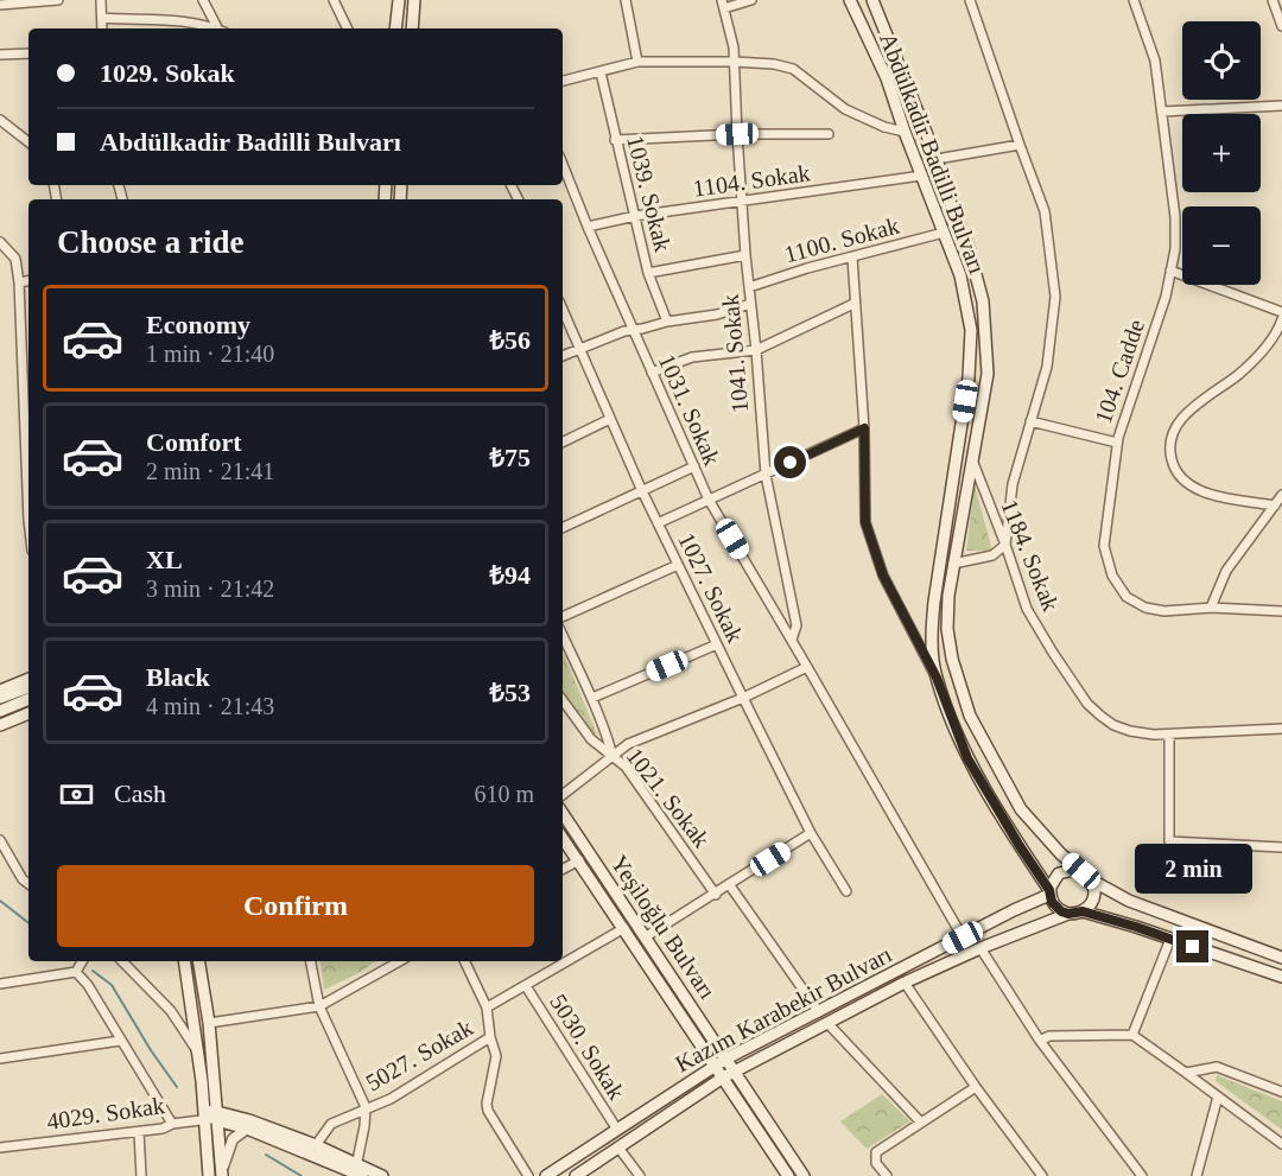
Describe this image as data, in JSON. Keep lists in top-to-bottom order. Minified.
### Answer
{"streets":{"main road":["Abdülkadir Badilli Bulvarı","Yeşiloğlu Bulvarı","Kazım Karabekir Bulvarı"],"street":["1104. Sokak","1039. Sokak","1100. Sokak","1041. Sokak","104. Cadde","1031. Sokak","1184. Sokak","1027. Sokak","1021. Sokak","5030. Sokak","5027. Sokak","4029. Sokak"]},"crossings":[["Abdülkadir Badilli Bulvarı","1104. Sokak"],["Abdülkadir Badilli Bulvarı","1100. Sokak"],["Abdülkadir Badilli Bulvarı","1184. Sokak"],["Abdülkadir Badilli Bulvarı","Kazım Karabekir Bulvarı"],["1104. Sokak","1039. Sokak"],["1104. Sokak","1041. Sokak"],["1104. Sokak","1031. Sokak"],["1100. Sokak","1041. Sokak"],["1041. Sokak","1031. Sokak"],["1031. Sokak","Kazım Karabekir Bulvarı"],["Yeşiloğlu Bulvarı","Kazım Karabekir Bulvarı"],["Kazım Karabekir Bulvarı","5030. Sokak"]],"page":{"map_buttons":["+","−"],"banner":["1029. Sokak","Abdülkadir Badilli Bulvarı"],"heading":"Choose a ride","list":[{"name":"Economy","note":"1 min · 21:40","value":"₺56"},{"name":"Comfort","note":"2 min · 21:41","value":"₺75"},{"name":"XL","note":"3 min · 21:42","value":"₺94"},{"name":"Black","note":"4 min · 21:43","value":"₺53"}],"pay":["Cash","610 m"],"bubble":"2 min","buttons":"Confirm"}}
